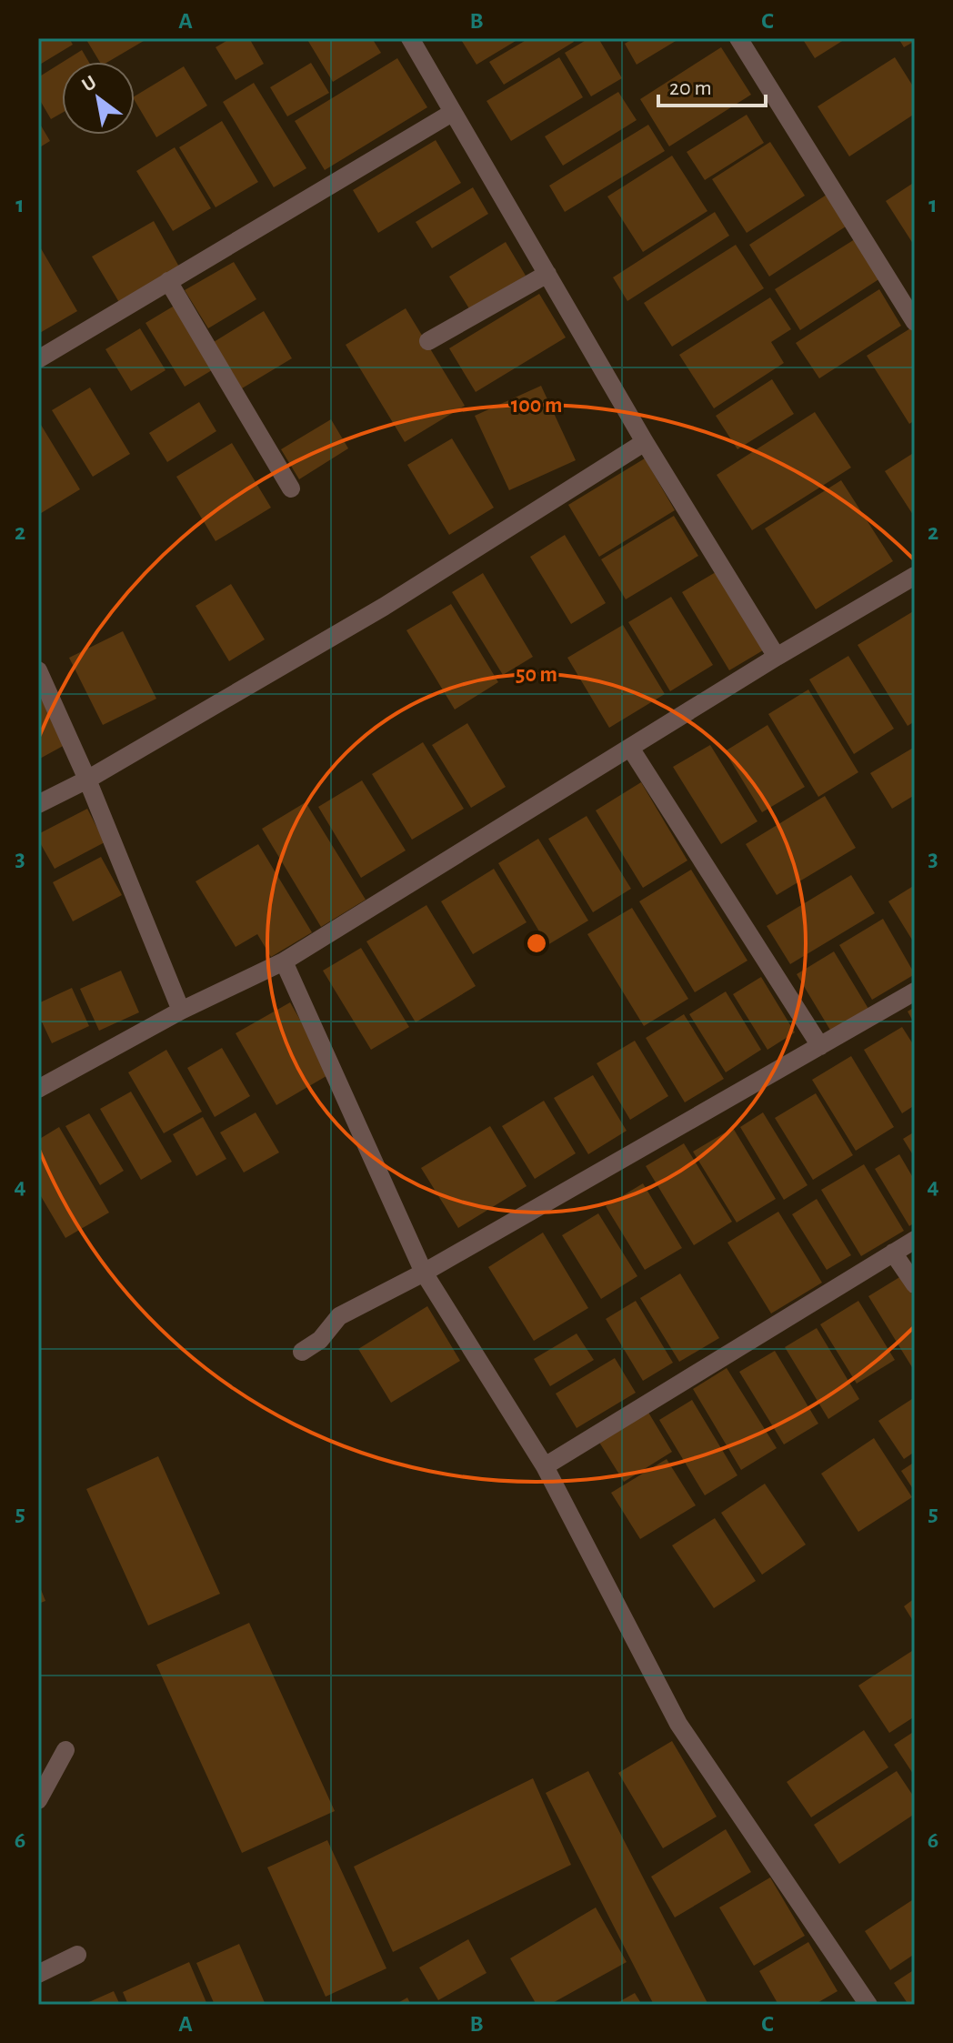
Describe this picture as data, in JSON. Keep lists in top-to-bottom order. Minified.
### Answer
{"scale_bar":"20 m","north":"top left","grid":{"columns":["A","B","C"],"rows":["1","2","3","4","5","6"]},"rings":["100 m","50 m"]}
